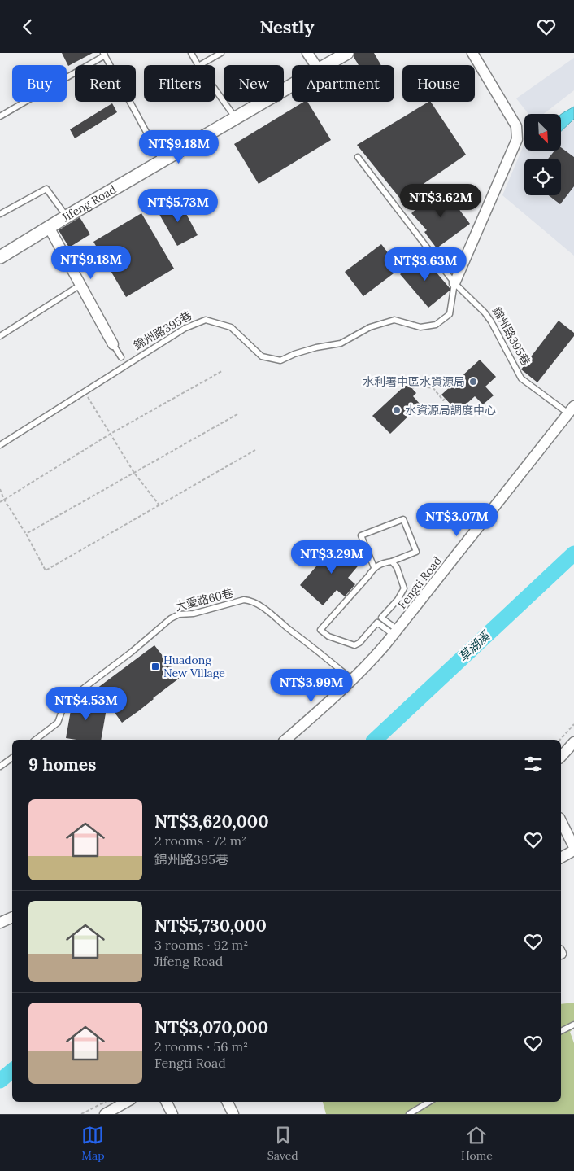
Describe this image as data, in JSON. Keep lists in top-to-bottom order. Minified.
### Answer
{"streets":{"street":["Jifeng Road","錦州路395巷","Fengti Road"],"lane":["大愛路60巷"]},"crossings":[["錦州路395巷","Fengti Road"],["Fengti Road","大愛路60巷"]],"water":["草湖溪"],"places":{"other":["水利署中區水資源局","水資源局調度中心"],"transit":["Huadong New Village"]},"north":"bottom right","page":{"header":"Nestly","chip":["Buy","Rent","Filters","New","Apartment","House"],"price":["NT$9.18M","NT$3.62M","NT$5.73M","NT$9.18M","NT$3.63M","NT$3.07M","NT$3.29M","NT$3.99M","NT$4.53M"],"heading":"9 homes","list":[{"name":"NT$3,620,000","note":"2 rooms · 72 m² · 錦州路395巷"},{"name":"NT$5,730,000","note":"3 rooms · 92 m² · Jifeng Road"},{"name":"NT$3,070,000","note":"2 rooms · 56 m² · Fengti Road"}],"tabs":["Map","Saved","Home"]}}
